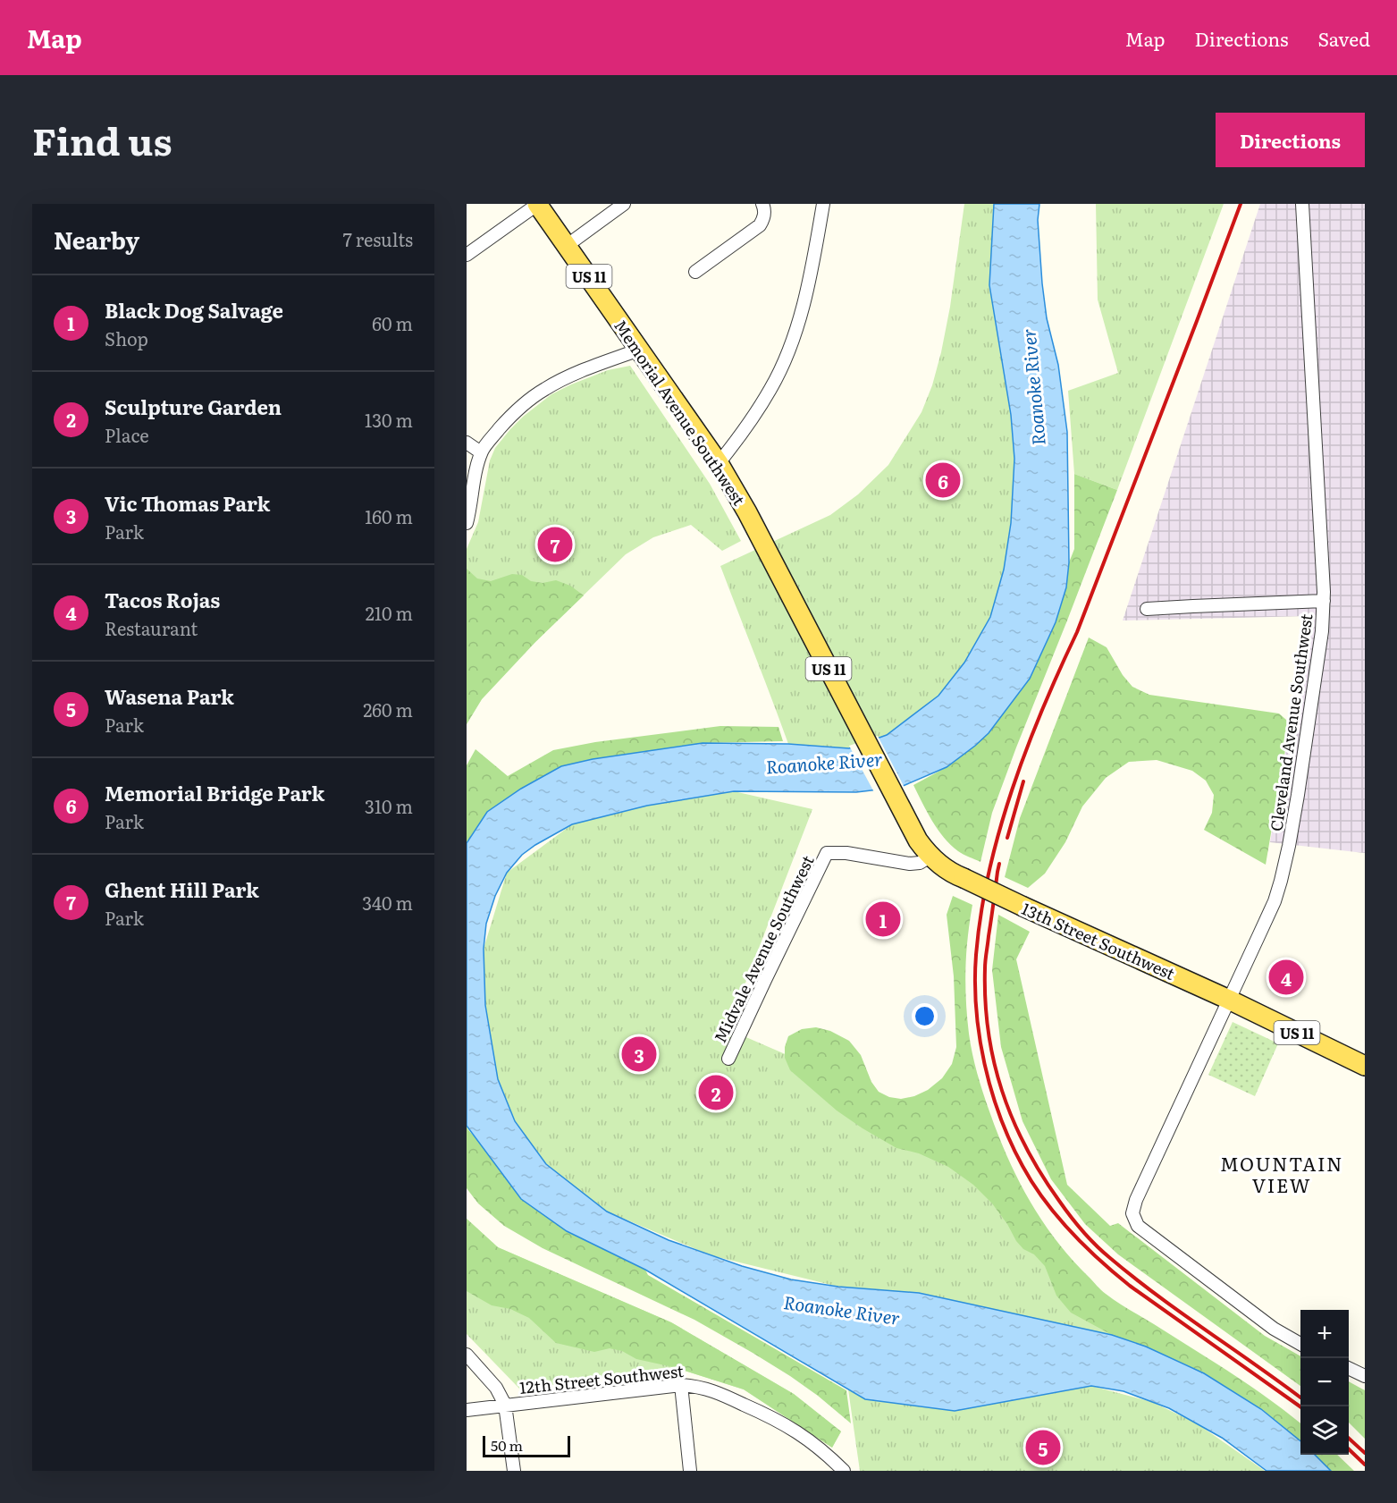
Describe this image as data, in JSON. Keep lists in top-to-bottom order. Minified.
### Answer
{"streets":{"main road":["US 11","Memorial Avenue Southwest","13th Street Southwest"],"street":["Cleveland Avenue Southwest","Midvale Avenue Southwest","12th Street Southwest"]},"crossings":[["Memorial Avenue Southwest","13th Street Southwest"],["Memorial Avenue Southwest","Midvale Avenue Southwest"],["Cleveland Avenue Southwest","13th Street Southwest"],["13th Street Southwest","Midvale Avenue Southwest"]],"districts":["MOUNTAIN VIEW"],"water":["Roanoke River"],"scale_bar":"50 m","page":{"header":"Map","nav":["Map","Directions","Saved"],"title":"Find us","buttons":"Directions","heading":["Nearby","7 results"],"list":[{"mark":"1","name":"Black Dog Salvage","note":"Shop","value":"60 m"},{"mark":"2","name":"Sculpture Garden","note":"Place","value":"130 m"},{"mark":"3","name":"Vic Thomas Park","note":"Park","value":"160 m"},{"mark":"4","name":"Tacos Rojas","note":"Restaurant","value":"210 m"},{"mark":"5","name":"Wasena Park","note":"Park","value":"260 m"},{"mark":"6","name":"Memorial Bridge Park","note":"Park","value":"310 m"},{"mark":"7","name":"Ghent Hill Park","note":"Park","value":"340 m"}],"pins":["6","7","1","4","3","2","5"],"map_buttons":["+","−"],"scale":"50 m"}}
